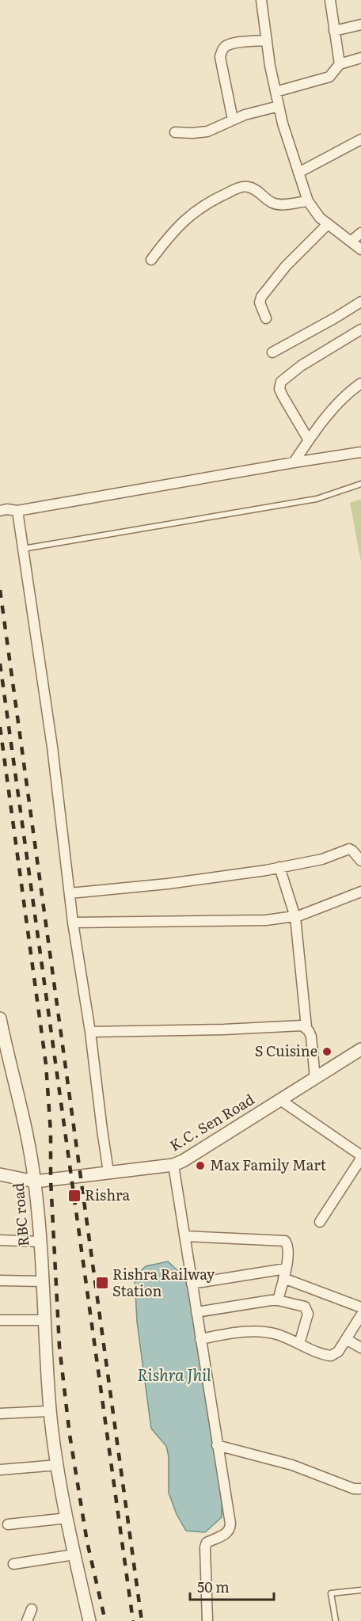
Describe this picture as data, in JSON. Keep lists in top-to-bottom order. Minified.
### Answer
{"streets":{"street":["K.C. Sen Road","RBC road"]},"crossings":[["K.C. Sen Road","RBC road"]],"water":["Rishra Jhil"],"places":{"other":["S Cuisine","Max Family Mart"],"transit":["Rishra","Rishra Railway Station"]},"scale_bar":"50 m"}
